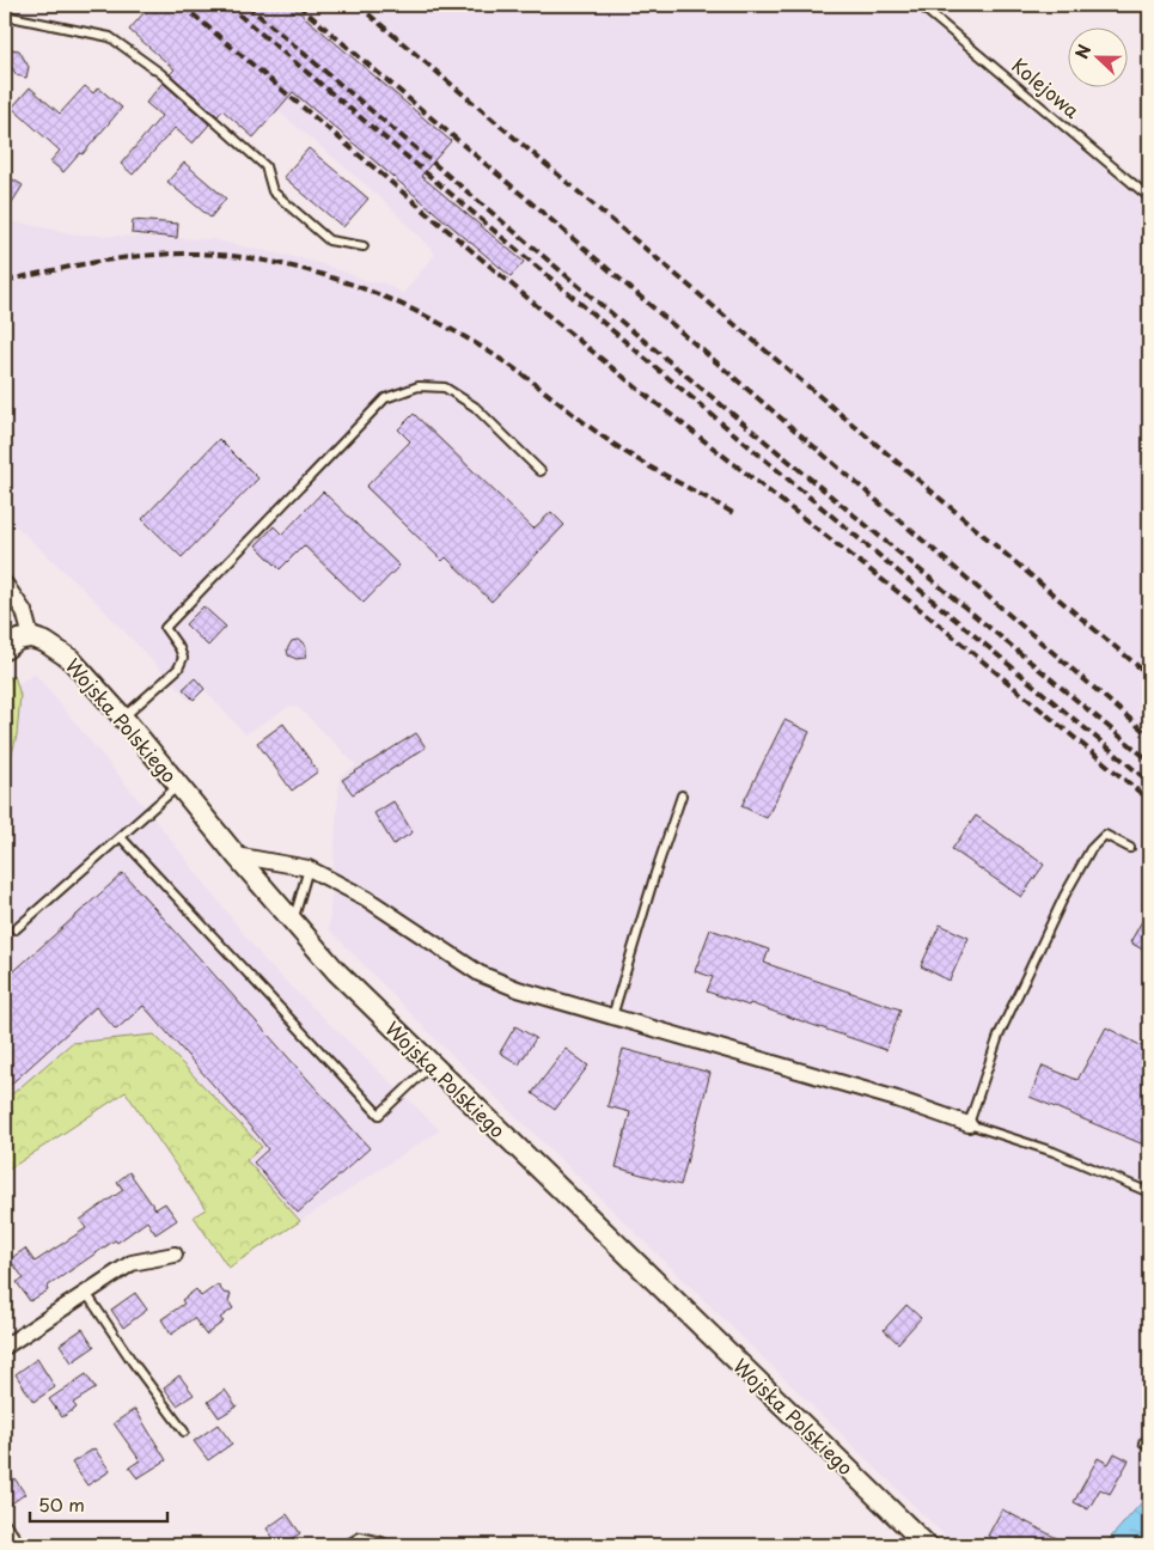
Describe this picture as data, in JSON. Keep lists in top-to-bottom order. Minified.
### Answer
{"streets":{"street":["Wojska Polskiego"],"lane":["Kolejowa"]},"scale_bar":"50 m","north":"left"}
